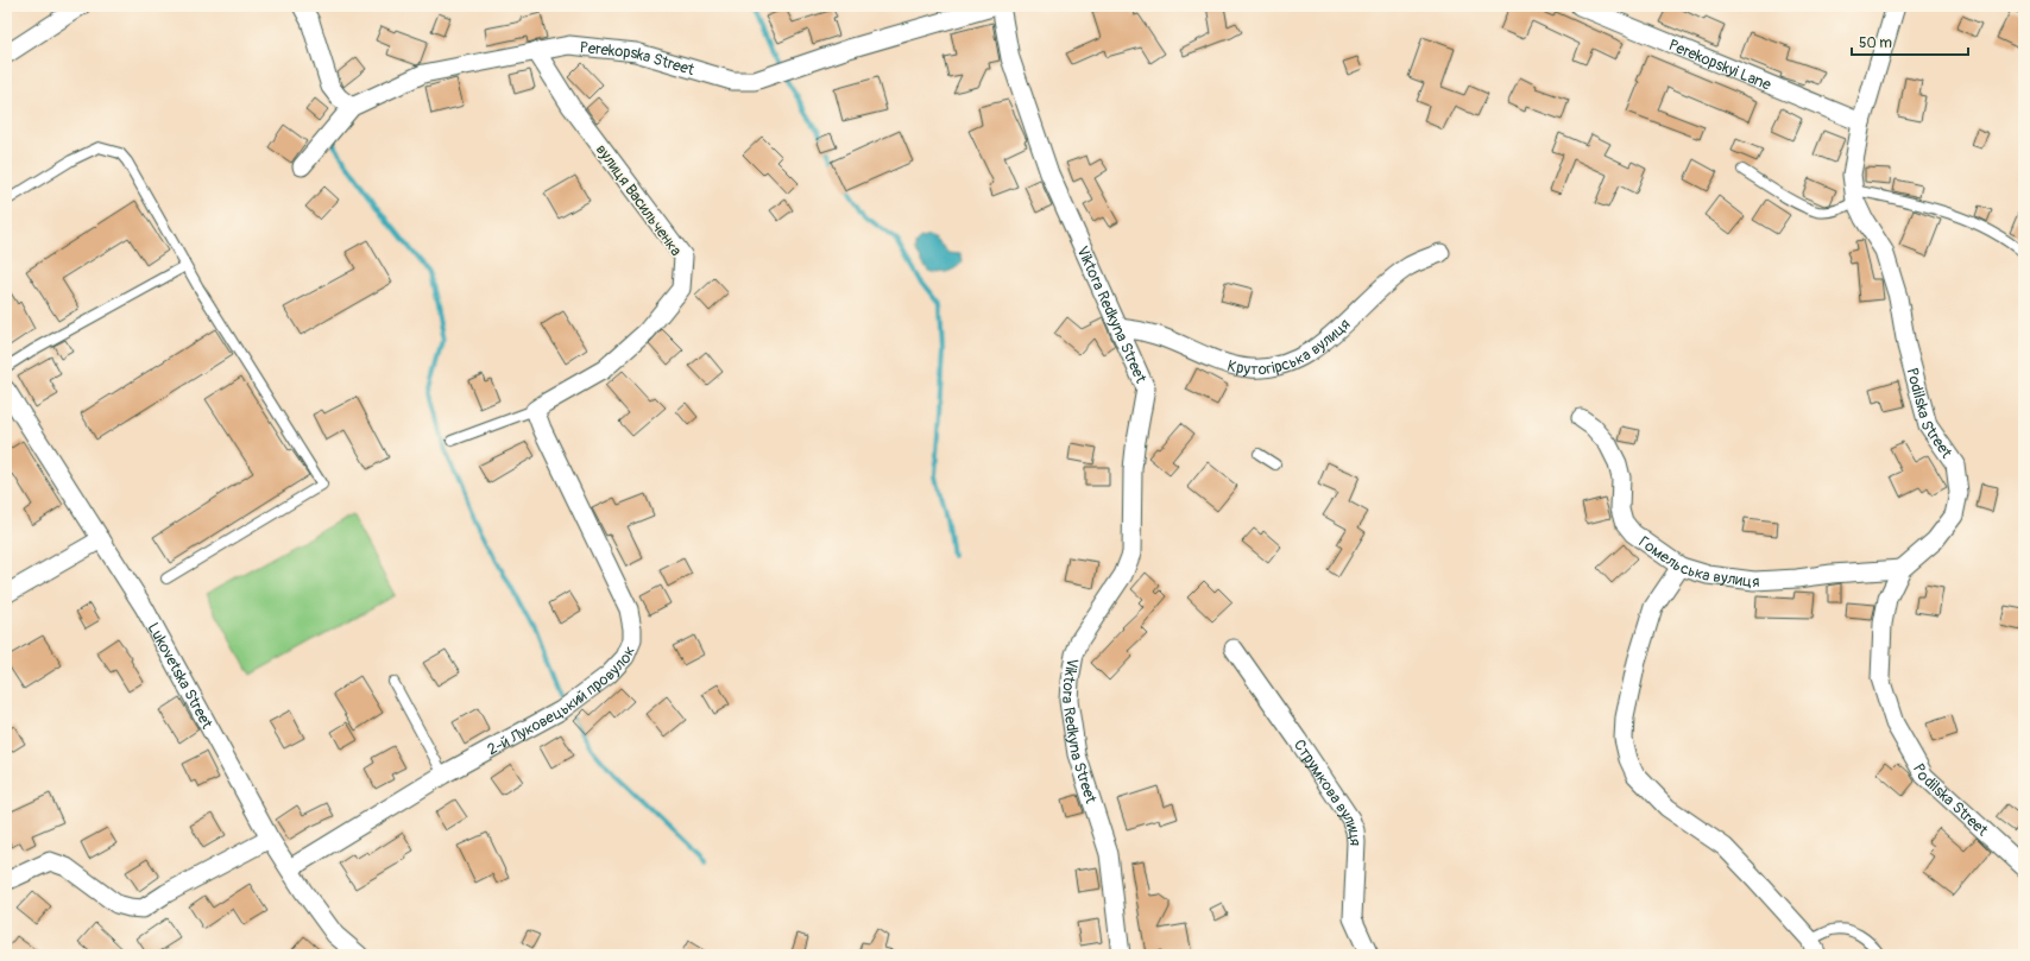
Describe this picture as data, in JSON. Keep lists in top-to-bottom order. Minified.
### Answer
{"streets":{"street":["Perekopska Street","Perekopskyi Lane","вулиця Васильченка","Viktora Redkyna Street","Крутогірська вулиця","Podilska Street","Гомельська вулиця","Lukovetska Street","2-й Луковецький провулок","Струмкова вулиця"]},"crossings":[["Perekopska Street","вулиця Васильченка"],["Perekopskyi Lane","Podilska Street"],["вулиця Васильченка","2-й Луковецький провулок"],["Viktora Redkyna Street","Крутогірська вулиця"],["Podilska Street","Гомельська вулиця"],["Lukovetska Street","2-й Луковецький провулок"]],"scale_bar":"50 m"}
